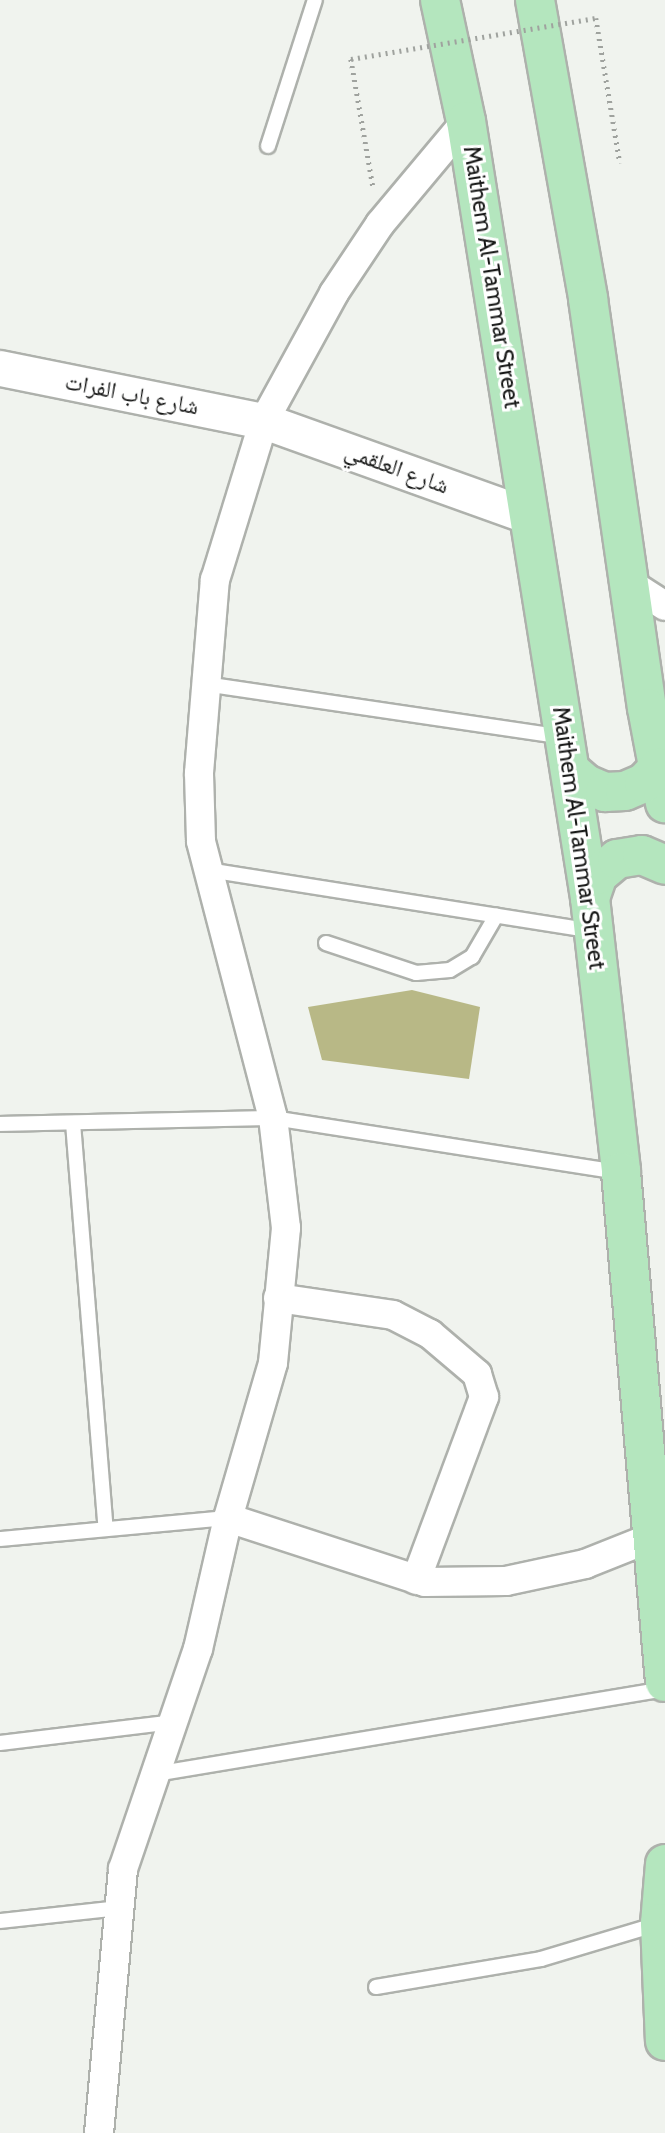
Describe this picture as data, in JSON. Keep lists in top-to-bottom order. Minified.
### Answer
{"streets":{"highway":["Maithem Al-Tammar Street"],"street":["شارع باب الفرات","شارع العلقمي"]},"crossings":[["Maithem Al-Tammar Street","شارع العلقمي"],["شارع باب الفرات","شارع العلقمي"]]}
